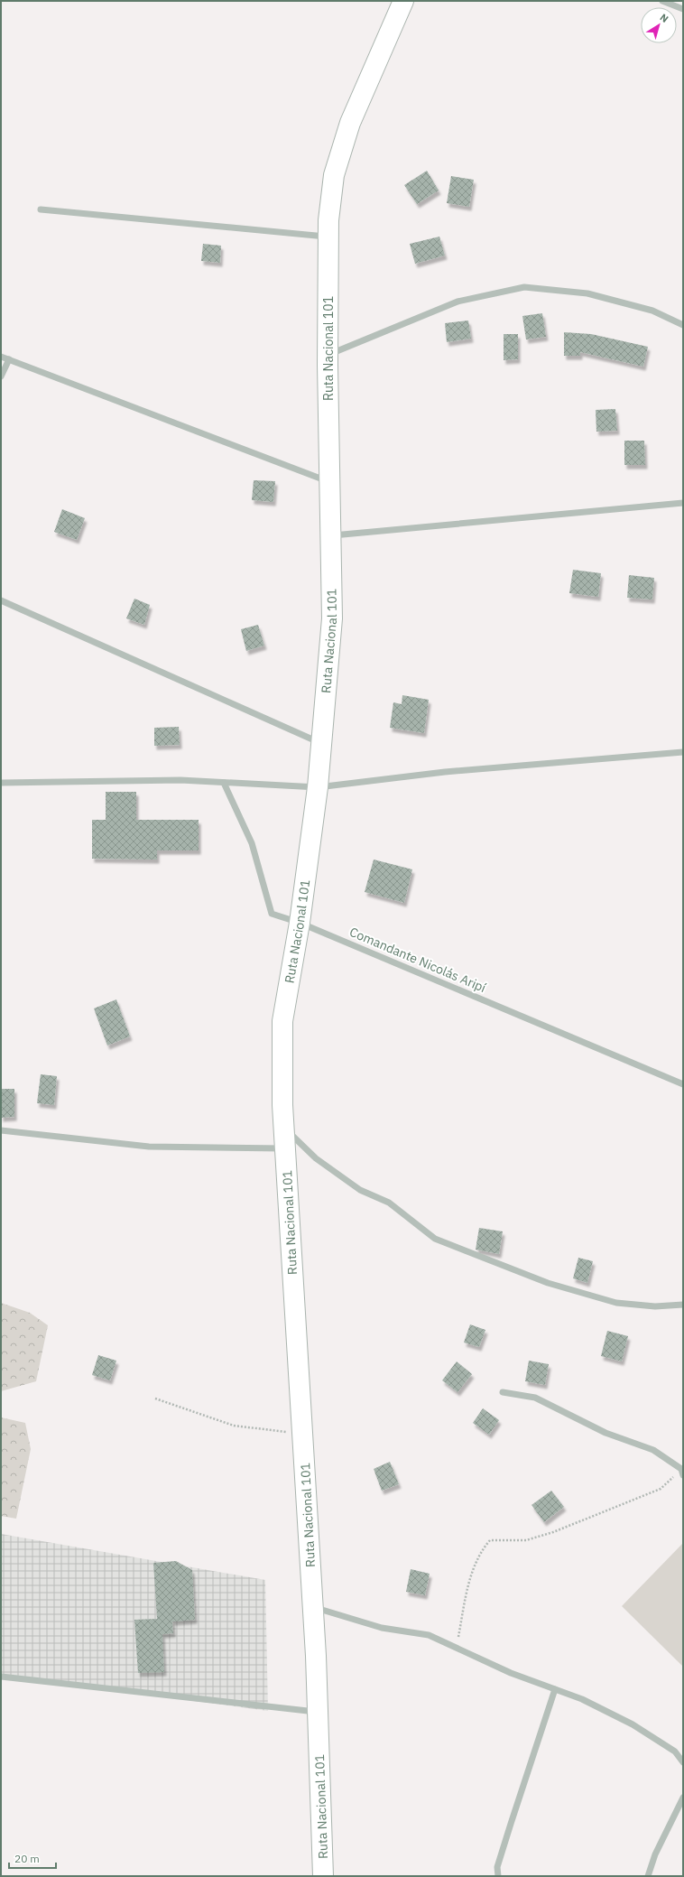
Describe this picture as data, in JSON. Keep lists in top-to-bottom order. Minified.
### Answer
{"streets":{"main road":["Ruta Nacional 101"],"street":["Comandante Nicolás Aripí"]},"crossings":[["Ruta Nacional 101","Comandante Nicolás Aripí"]],"scale_bar":"20 m","north":"top right"}
